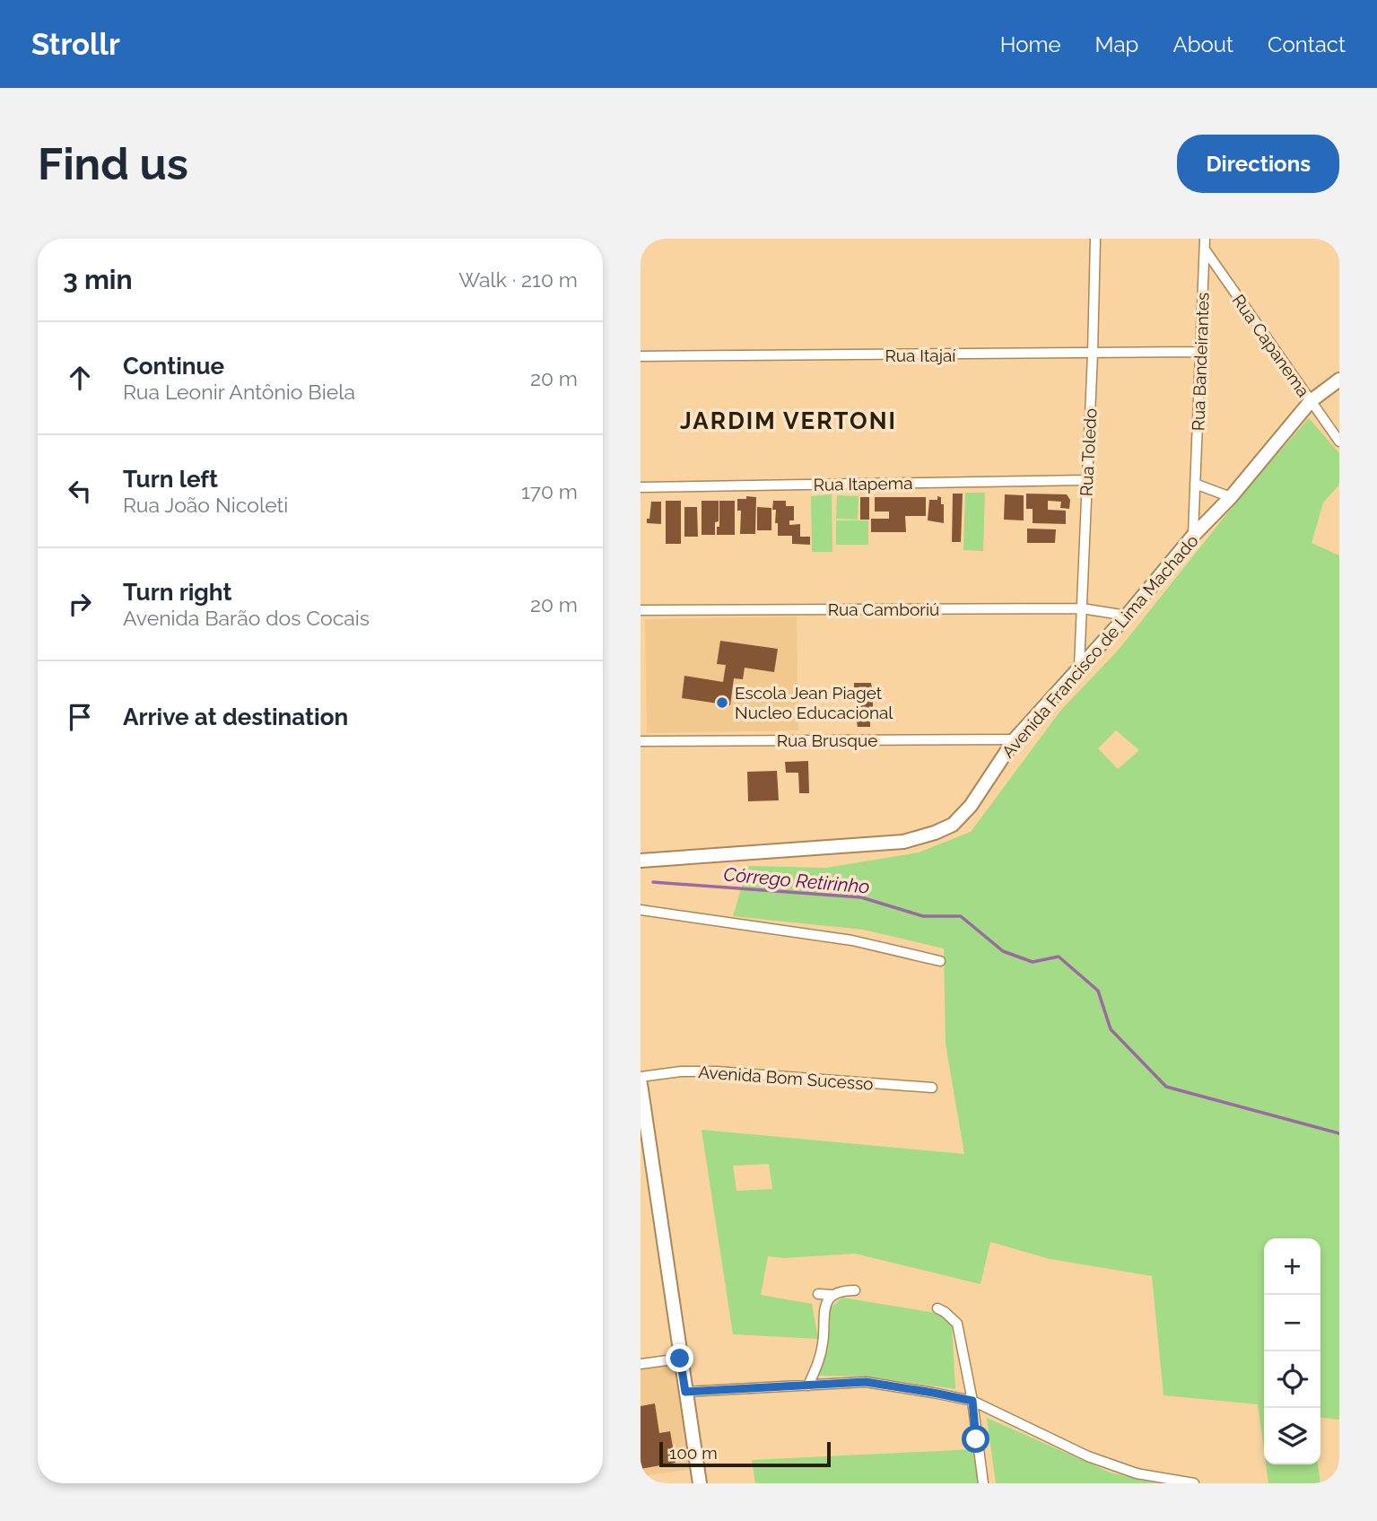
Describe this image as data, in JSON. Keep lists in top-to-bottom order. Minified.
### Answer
{"streets":{"street":["Rua Capanema","Rua Itajaí","Rua Bandeirantes","Rua Toledo","Rua Itapema","Rua Camboriú","Avenida Francisco de Lima Machado","Rua Brusque","Avenida Bom Sucesso"]},"crossings":[["Rua Capanema","Rua Bandeirantes"],["Rua Capanema","Avenida Francisco de Lima Machado"],["Rua Itajaí","Rua Bandeirantes"],["Rua Itajaí","Rua Toledo"],["Rua Bandeirantes","Avenida Francisco de Lima Machado"],["Rua Toledo","Rua Itapema"],["Rua Toledo","Rua Camboriú"],["Rua Toledo","Avenida Francisco de Lima Machado"],["Rua Camboriú","Avenida Francisco de Lima Machado"],["Avenida Francisco de Lima Machado","Rua Brusque"]],"districts":["JARDIM VERTONI"],"water":["Córrego Retirinho"],"places":["Escola Jean Piaget Nucleo Educacional"],"scale_bar":"100 m","page":{"header":"Strollr","nav":["Home","Map","About","Contact"],"buttons":"Directions","title":"Find us","heading":["3 min","Walk · 210 m"],"list":[["Continue","Rua Leonir Antônio Biela","20 m"],["Turn left","Rua João Nicoleti","170 m"],["Turn right","Avenida Barão dos Cocais","20 m"],"Arrive at destination"],"map_buttons":["+","−"],"scale":"100 m"}}
